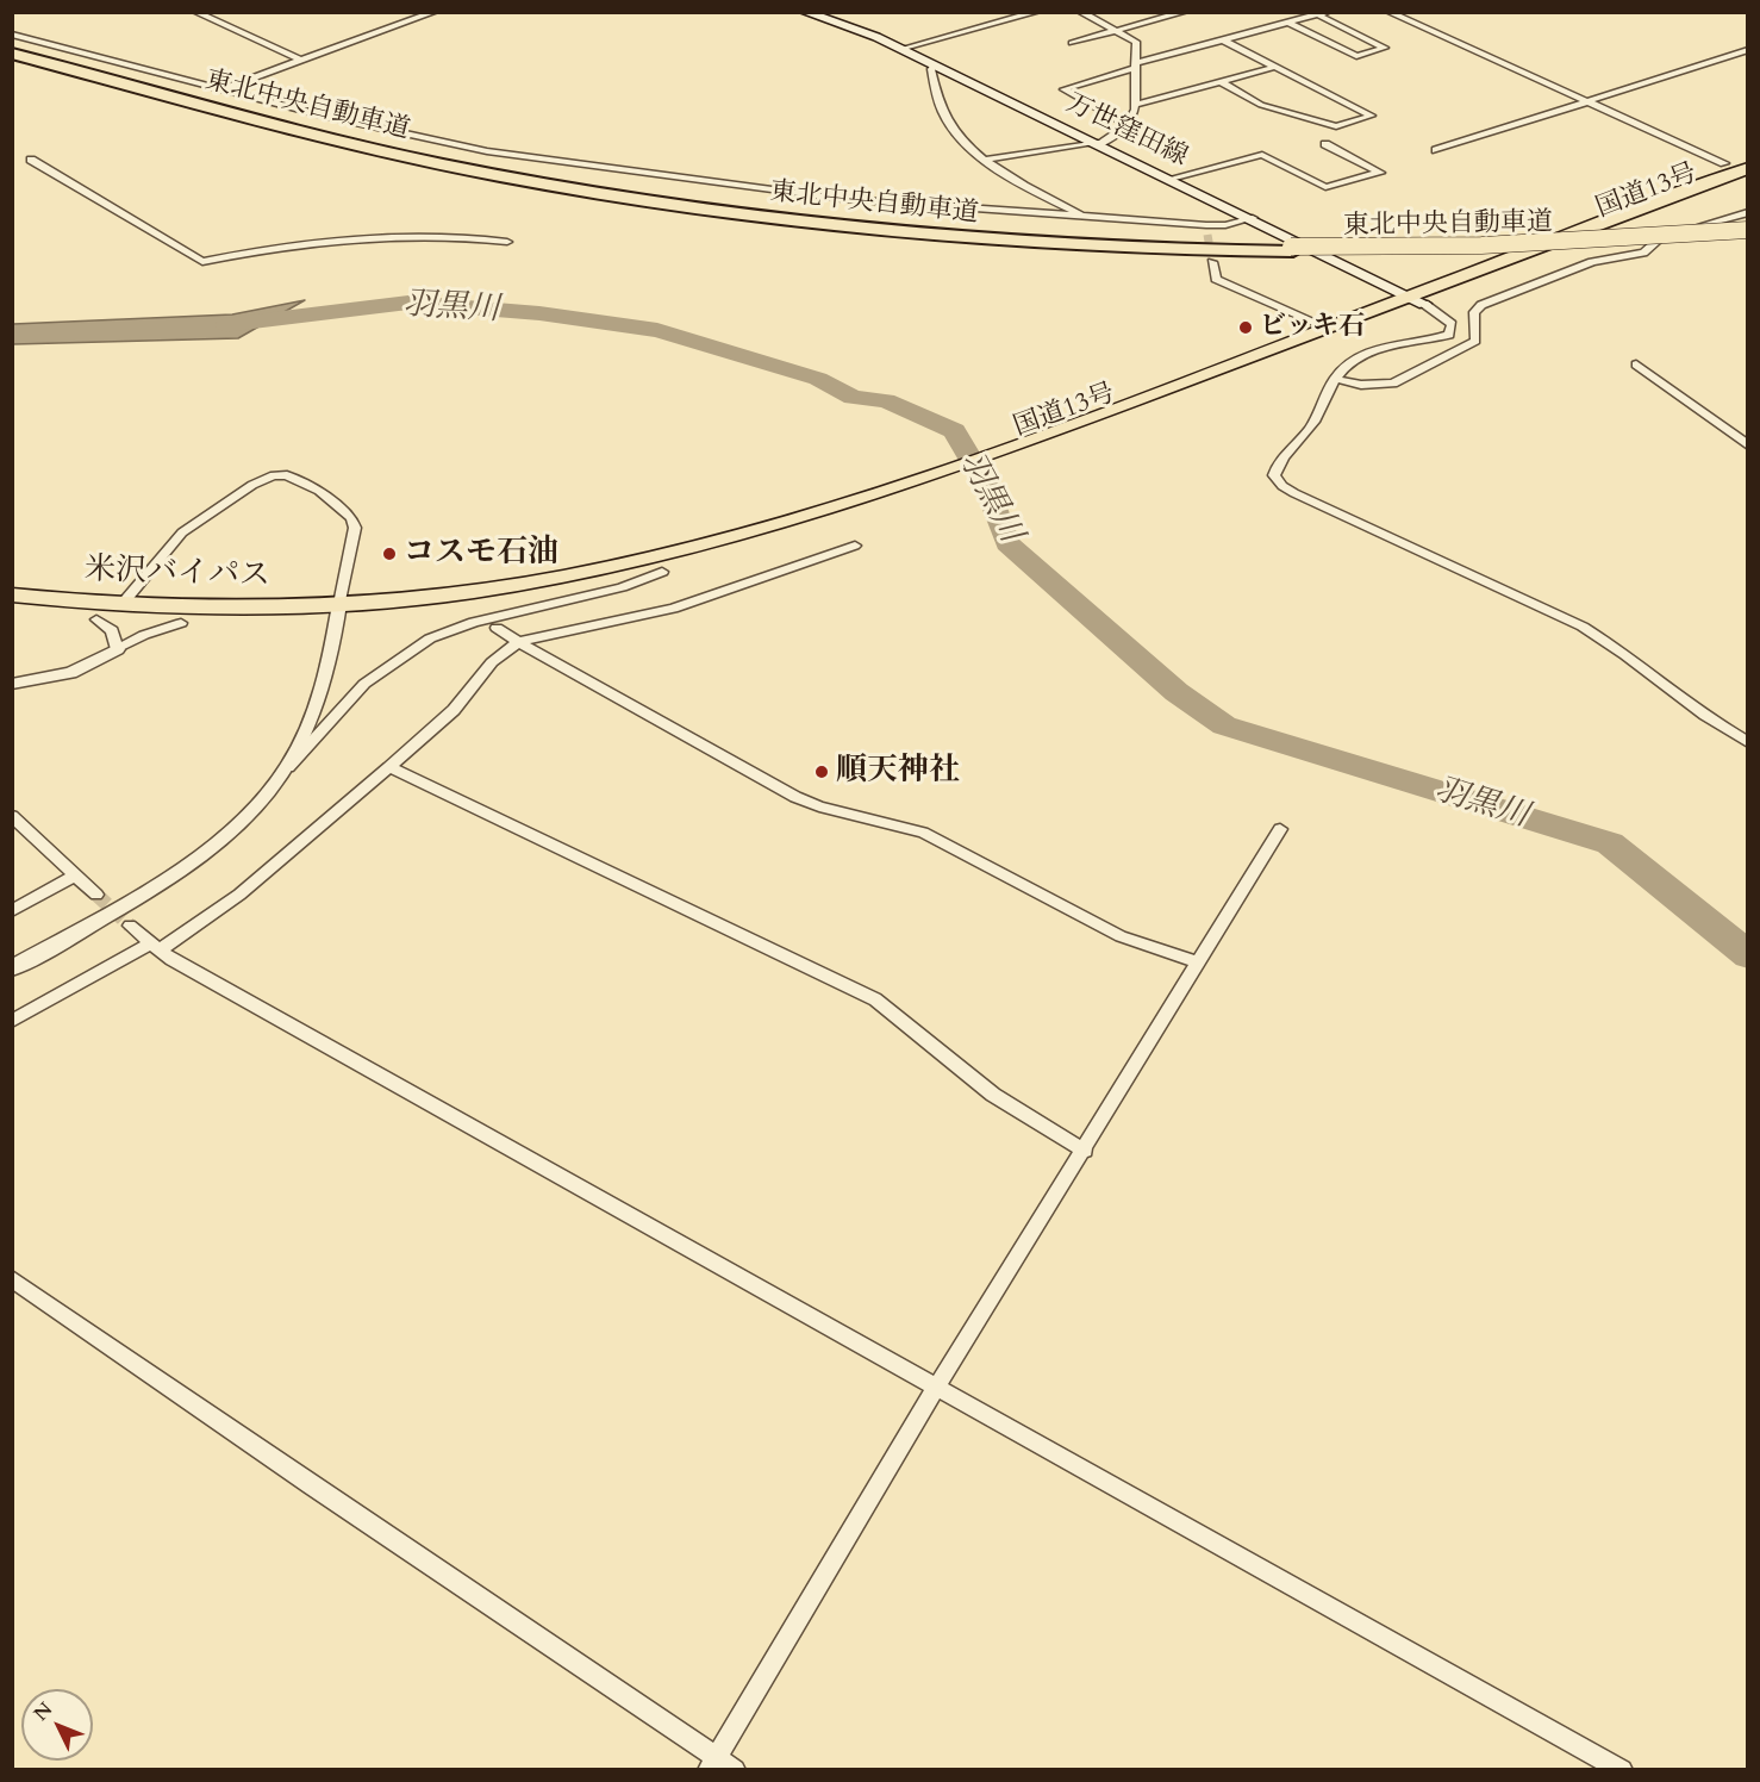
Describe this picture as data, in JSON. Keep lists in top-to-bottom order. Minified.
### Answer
{"streets":{"highway":["東北中央自動車道","国道13号","米沢バイパス"],"main road":["万世窪田線"]},"crossings":[["万世窪田線","国道13号"],["国道13号","米沢バイパス"]],"water":["羽黒川"],"places":["ビッキ石","コスモ石油","順天神社"],"north":"top left"}
